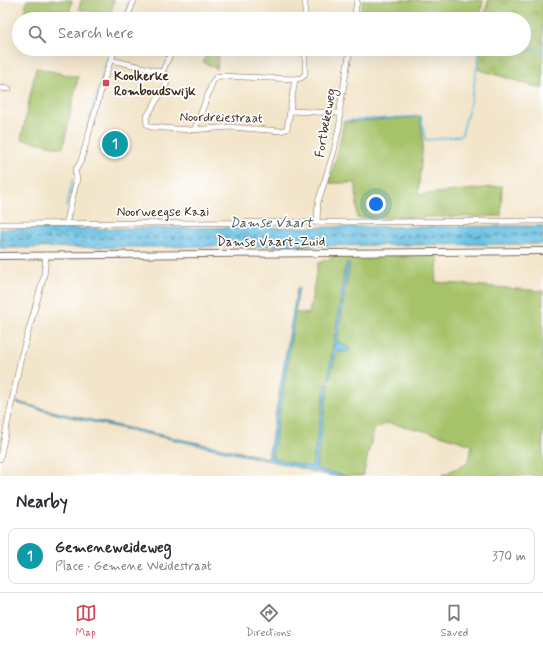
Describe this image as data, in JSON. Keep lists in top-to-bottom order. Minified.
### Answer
{"streets":{"street":["Noordreiestraat","Fortbekeweg","Noorweegse Kaai","Damse Vaart-Zuid"]},"crossings":[["Fortbekeweg","Noorweegse Kaai"]],"water":["Damse Vaart"],"places":{"transit":["Koolkerke Romboudswijk"]},"page":{"search":"Search here","pins":"1","heading":"Nearby","list":[{"mark":"1","name":"Gemeneweideweg","note":"Place · Gemene Weidestraat","value":"370 m"}],"nav":["Map","Directions","Saved"]}}
